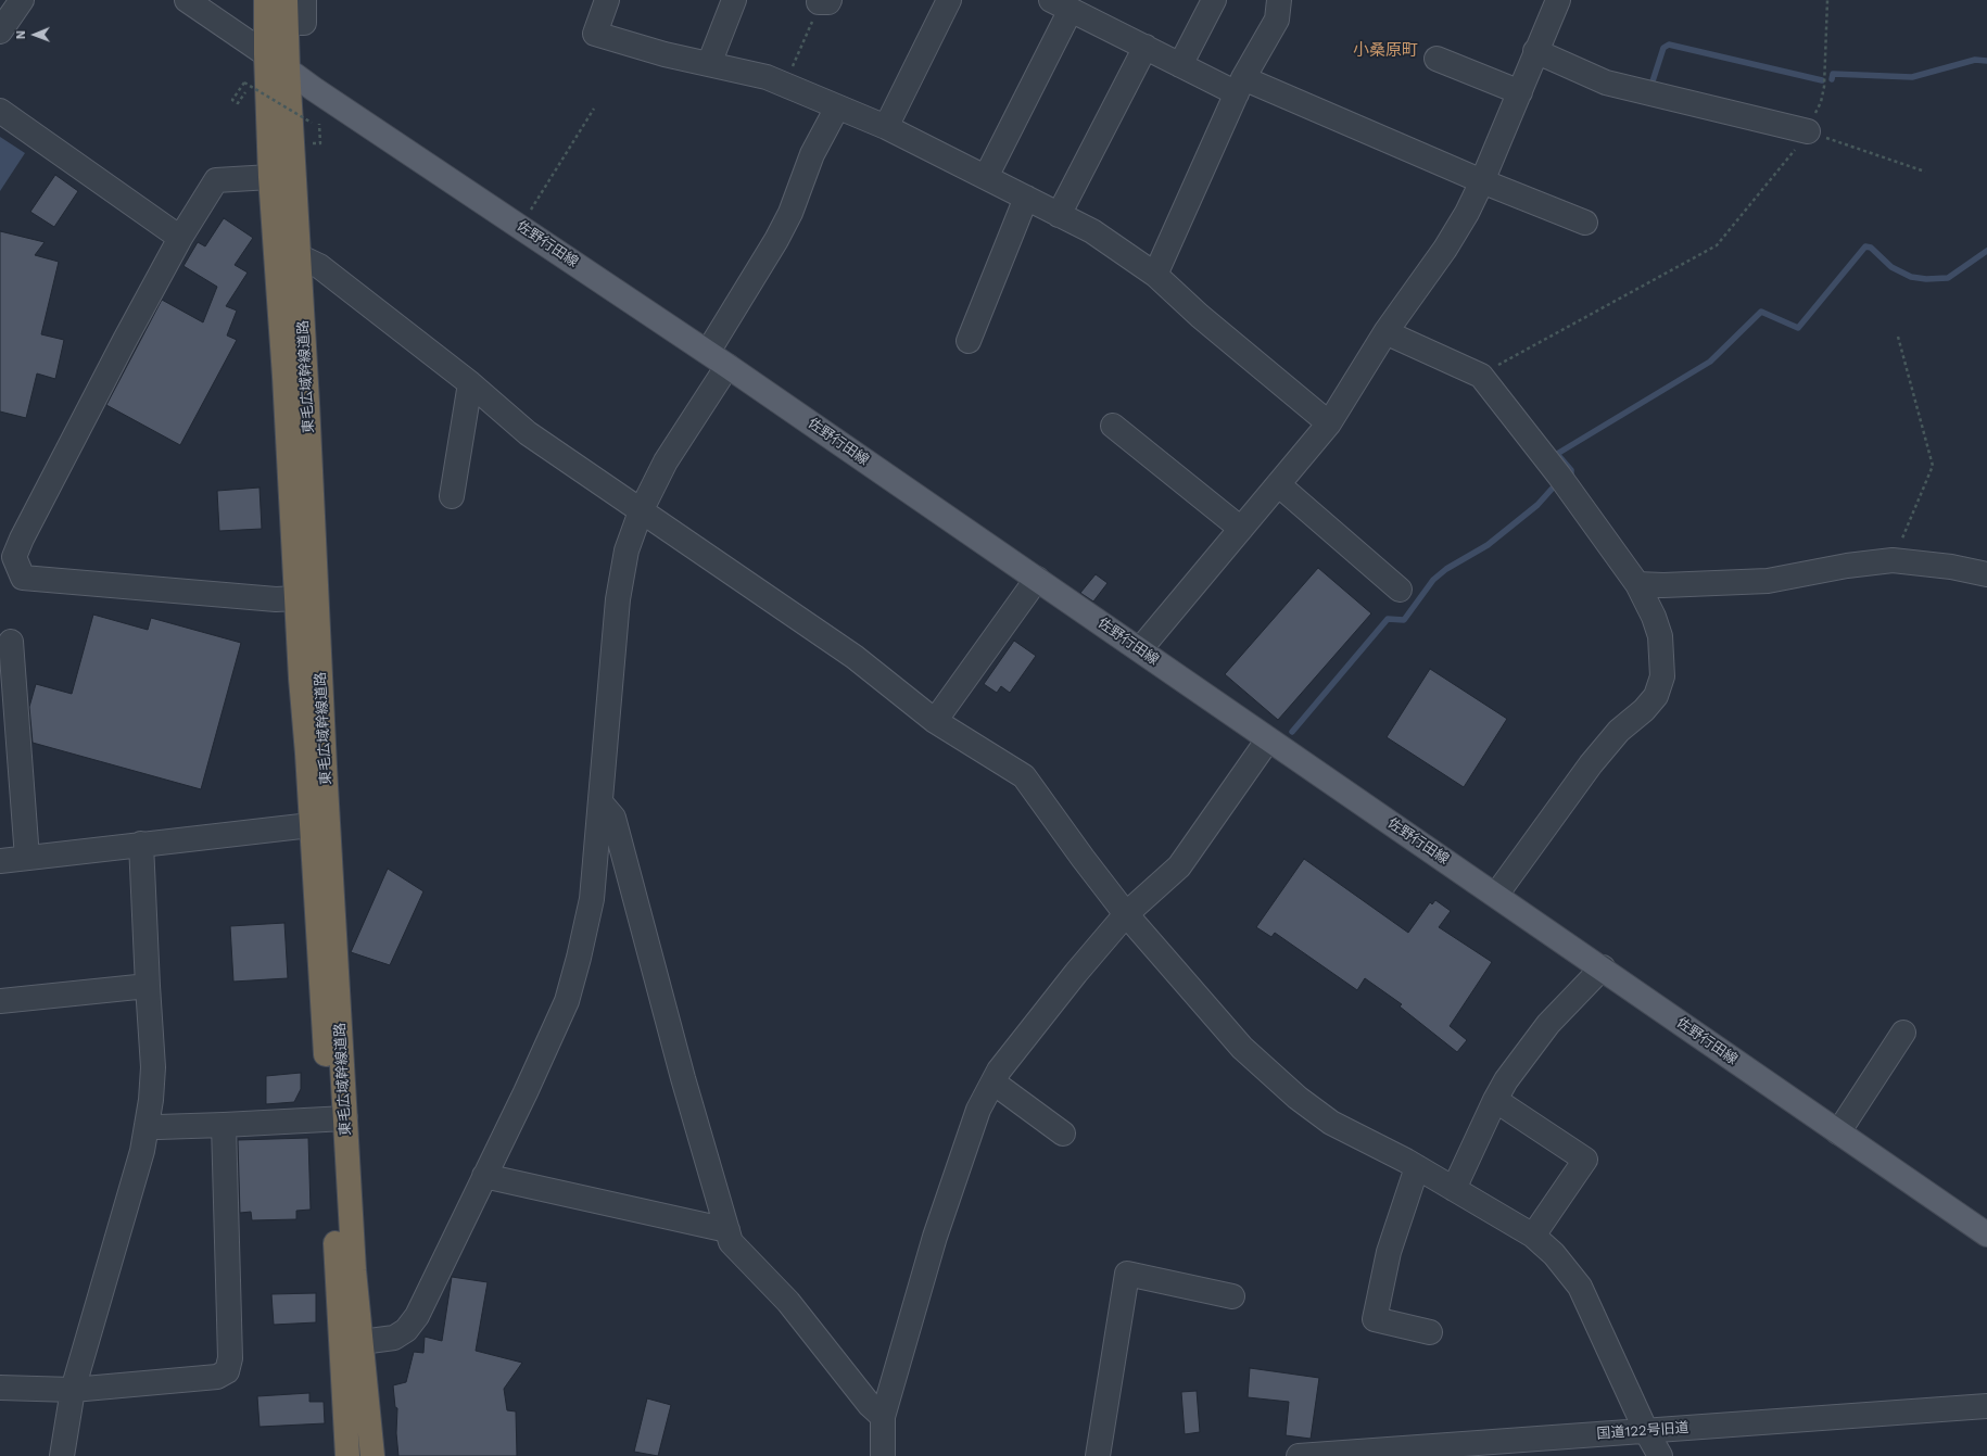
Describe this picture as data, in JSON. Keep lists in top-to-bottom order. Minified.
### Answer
{"streets":{"highway":["東毛広域幹線道路"],"main road":["佐野行田線"],"street":["国道122号旧道"]},"crossings":[["佐野行田線","東毛広域幹線道路"]],"districts":["小桑原町"],"north":"left"}
